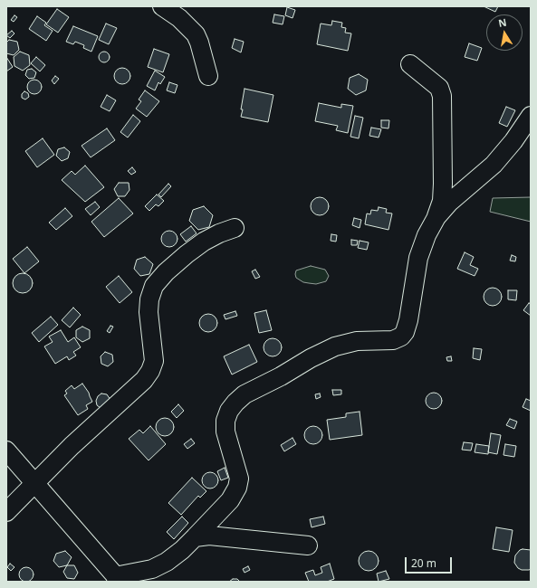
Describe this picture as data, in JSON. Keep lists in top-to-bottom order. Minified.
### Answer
{"scale_bar":"20 m","north":"top"}
